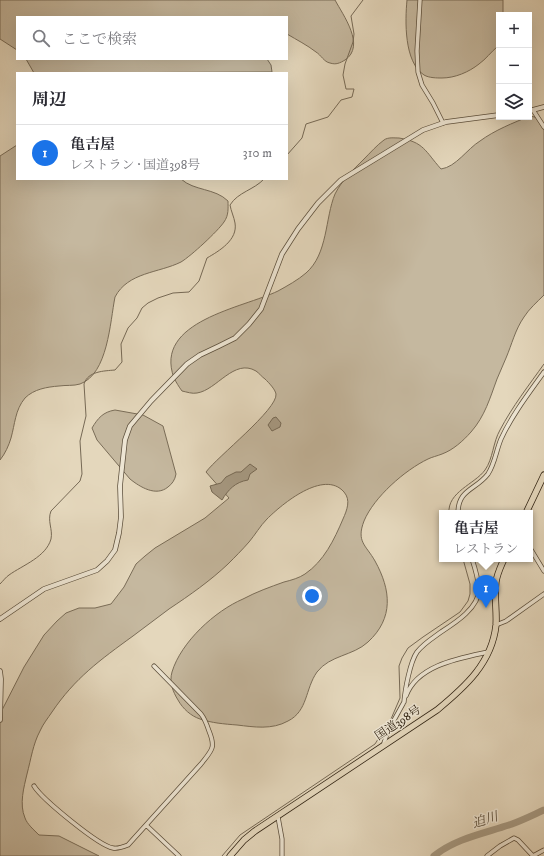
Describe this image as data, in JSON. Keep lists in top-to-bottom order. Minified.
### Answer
{"streets":{"highway":["国道398号"]},"water":["迫川"],"page":{"map_buttons":["+","−"],"search":"ここで検索","heading":"周辺","list":[{"mark":"1","name":"亀吉屋","note":"レストラン · 国道398号","value":"310 m"}],"popup":["亀吉屋","レストラン"],"pins":"1"}}
